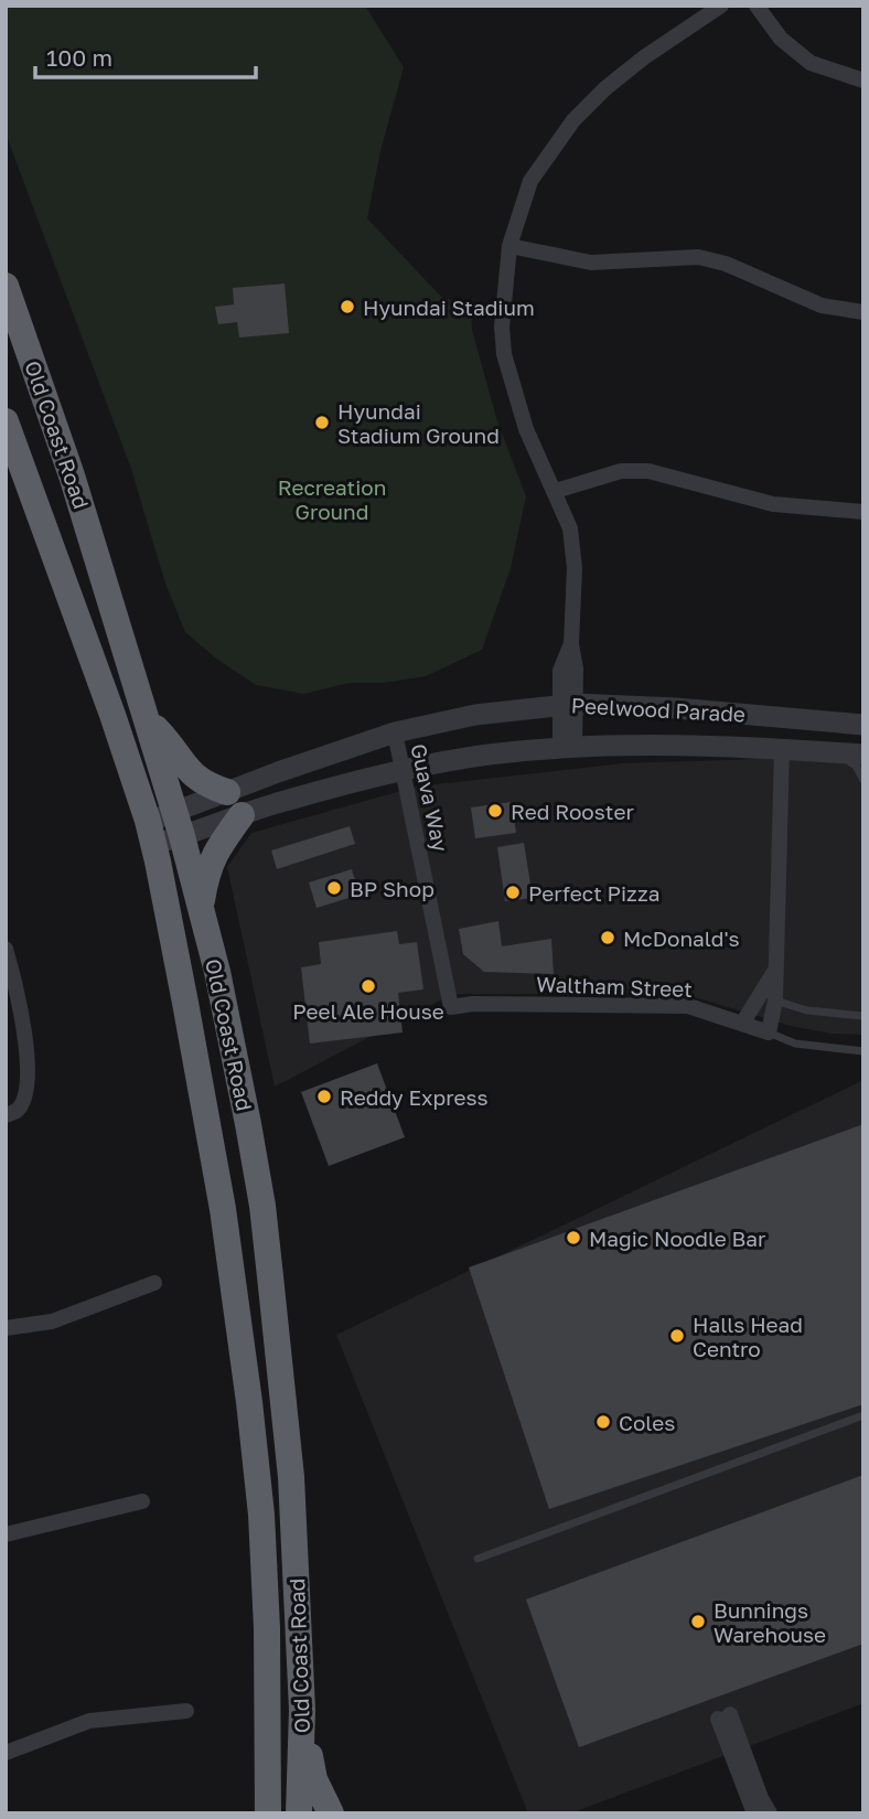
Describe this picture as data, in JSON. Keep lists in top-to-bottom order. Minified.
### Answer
{"streets":{"highway":["Old Coast Road"],"street":["Peelwood Parade","Guava Way","Waltham Street"]},"crossings":[["Old Coast Road","Peelwood Parade"],["Peelwood Parade","Guava Way"],["Guava Way","Waltham Street"]],"parks":["Recreation Ground"],"places":["Hyundai Stadium","Hyundai Stadium Ground","Red Rooster","BP Shop","Perfect Pizza","McDonald's","Peel Ale House","Reddy Express","Magic Noodle Bar","Halls Head Centro","Coles","Bunnings Warehouse"],"scale_bar":"100 m"}
